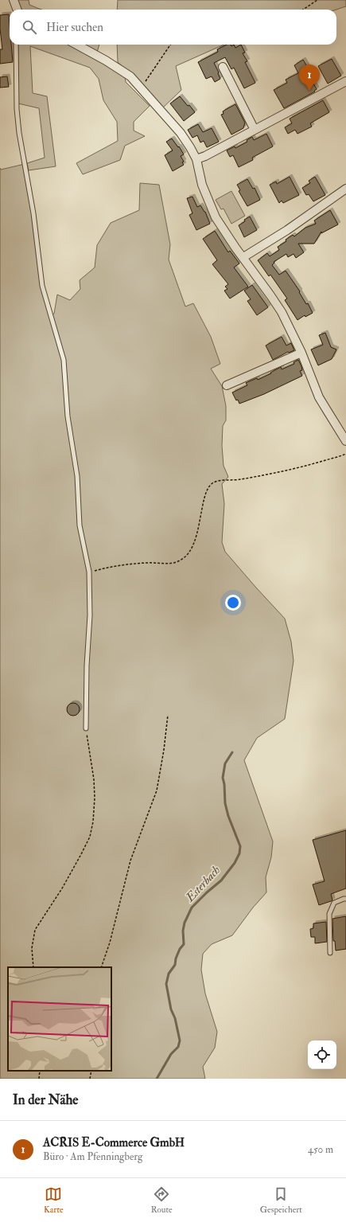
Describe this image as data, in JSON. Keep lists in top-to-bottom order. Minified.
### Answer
{"water":["Esterbach"],"page":{"search":"Hier suchen","pins":"1","heading":"In der Nähe","list":[{"mark":"1","name":"ACRIS E-Commerce GmbH","note":"Büro · Am Pfenningberg","value":"450 m"}],"nav":["Karte","Route","Gespeichert"]}}
